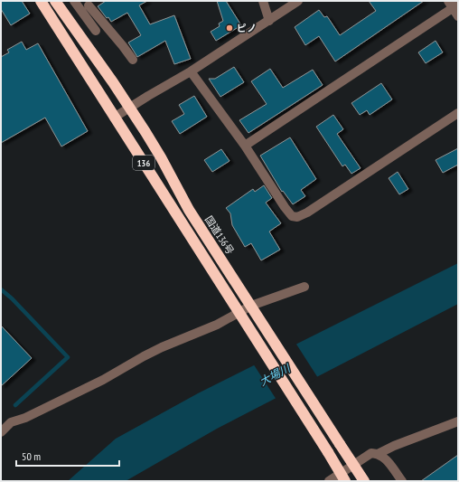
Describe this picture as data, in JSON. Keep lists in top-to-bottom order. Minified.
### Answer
{"streets":{"highway":["136","国道136号"]},"water":["大場川"],"places":["ピノ"],"scale_bar":"50 m"}
